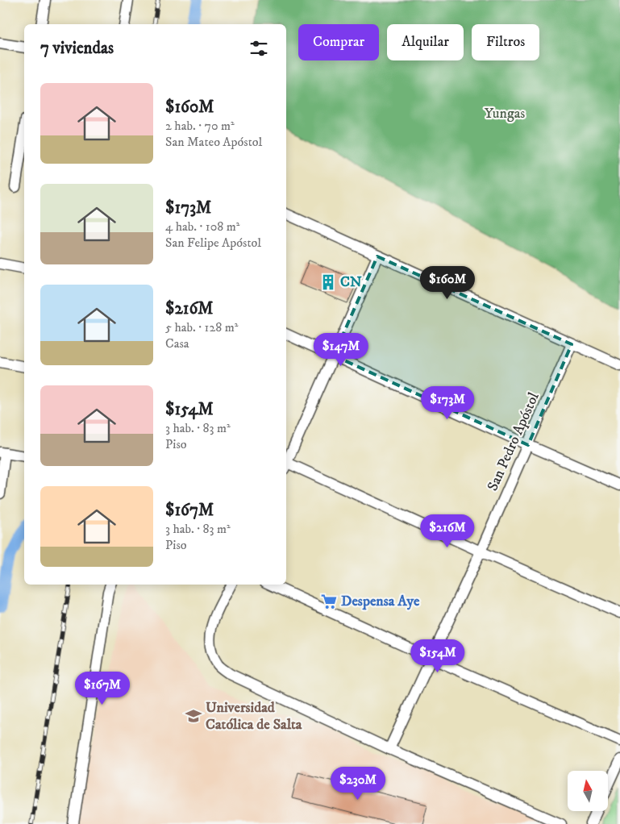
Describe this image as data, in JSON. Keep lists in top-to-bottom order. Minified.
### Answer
{"streets":{"street":["San Pedro Apóstol"]},"parks":["Yungas"],"places":{"building":["CN"],"supermarket":["Despensa Aye"],"school or university":["Universidad Católica de Salta"]},"north":"top","page":{"chip":["Comprar","Alquilar","Filtros"],"heading":"7 viviendas","list":[{"name":"$160M","note":"2 hab. · 70 m² · San Mateo Apóstol"},{"name":"$173M","note":"4 hab. · 108 m² · San Felipe Apóstol"},{"name":"$216M","note":"5 hab. · 128 m² · Casa"},{"name":"$154M","note":"3 hab. · 83 m² · Piso"},{"name":"$167M","note":"3 hab. · 83 m² · Piso"}],"price":["$160M","$147M","$173M","$216M","$154M","$167M","$230M"]}}
